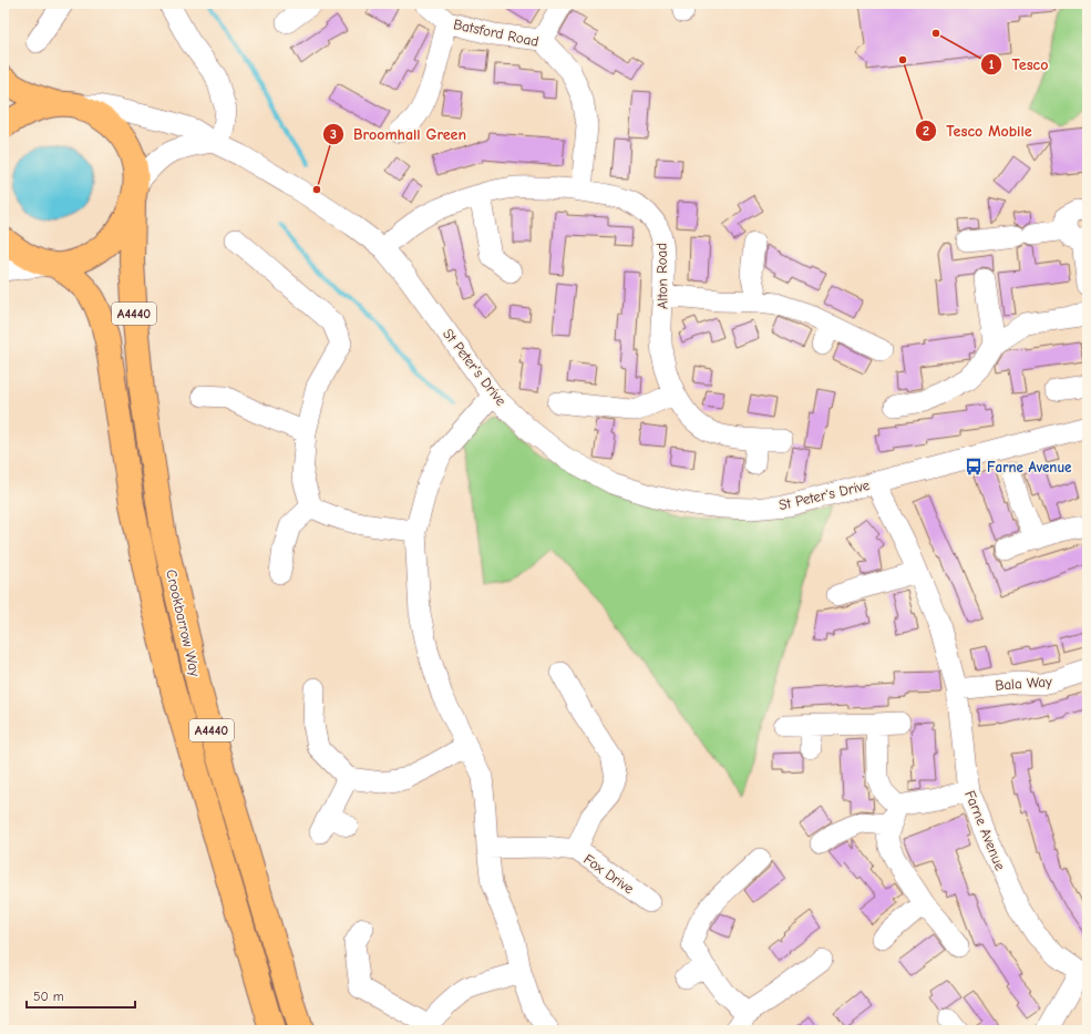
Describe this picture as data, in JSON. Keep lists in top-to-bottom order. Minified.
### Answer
{"streets":{"highway":["A4440","Crookbarrow Way"],"street":["Batsford Road","Alton Road","St Peter's Drive","Bala Way","Farne Avenue","Fox Drive"]},"crossings":[["Batsford Road","Alton Road"],["Alton Road","St Peter's Drive"],["St Peter's Drive","Crookbarrow Way"],["St Peter's Drive","Farne Avenue"],["Bala Way","Farne Avenue"]],"places":{"other":["Tesco","Tesco Mobile","Broomhall Green"],"bus stop":["Farne Avenue"]},"scale_bar":"50 m"}
